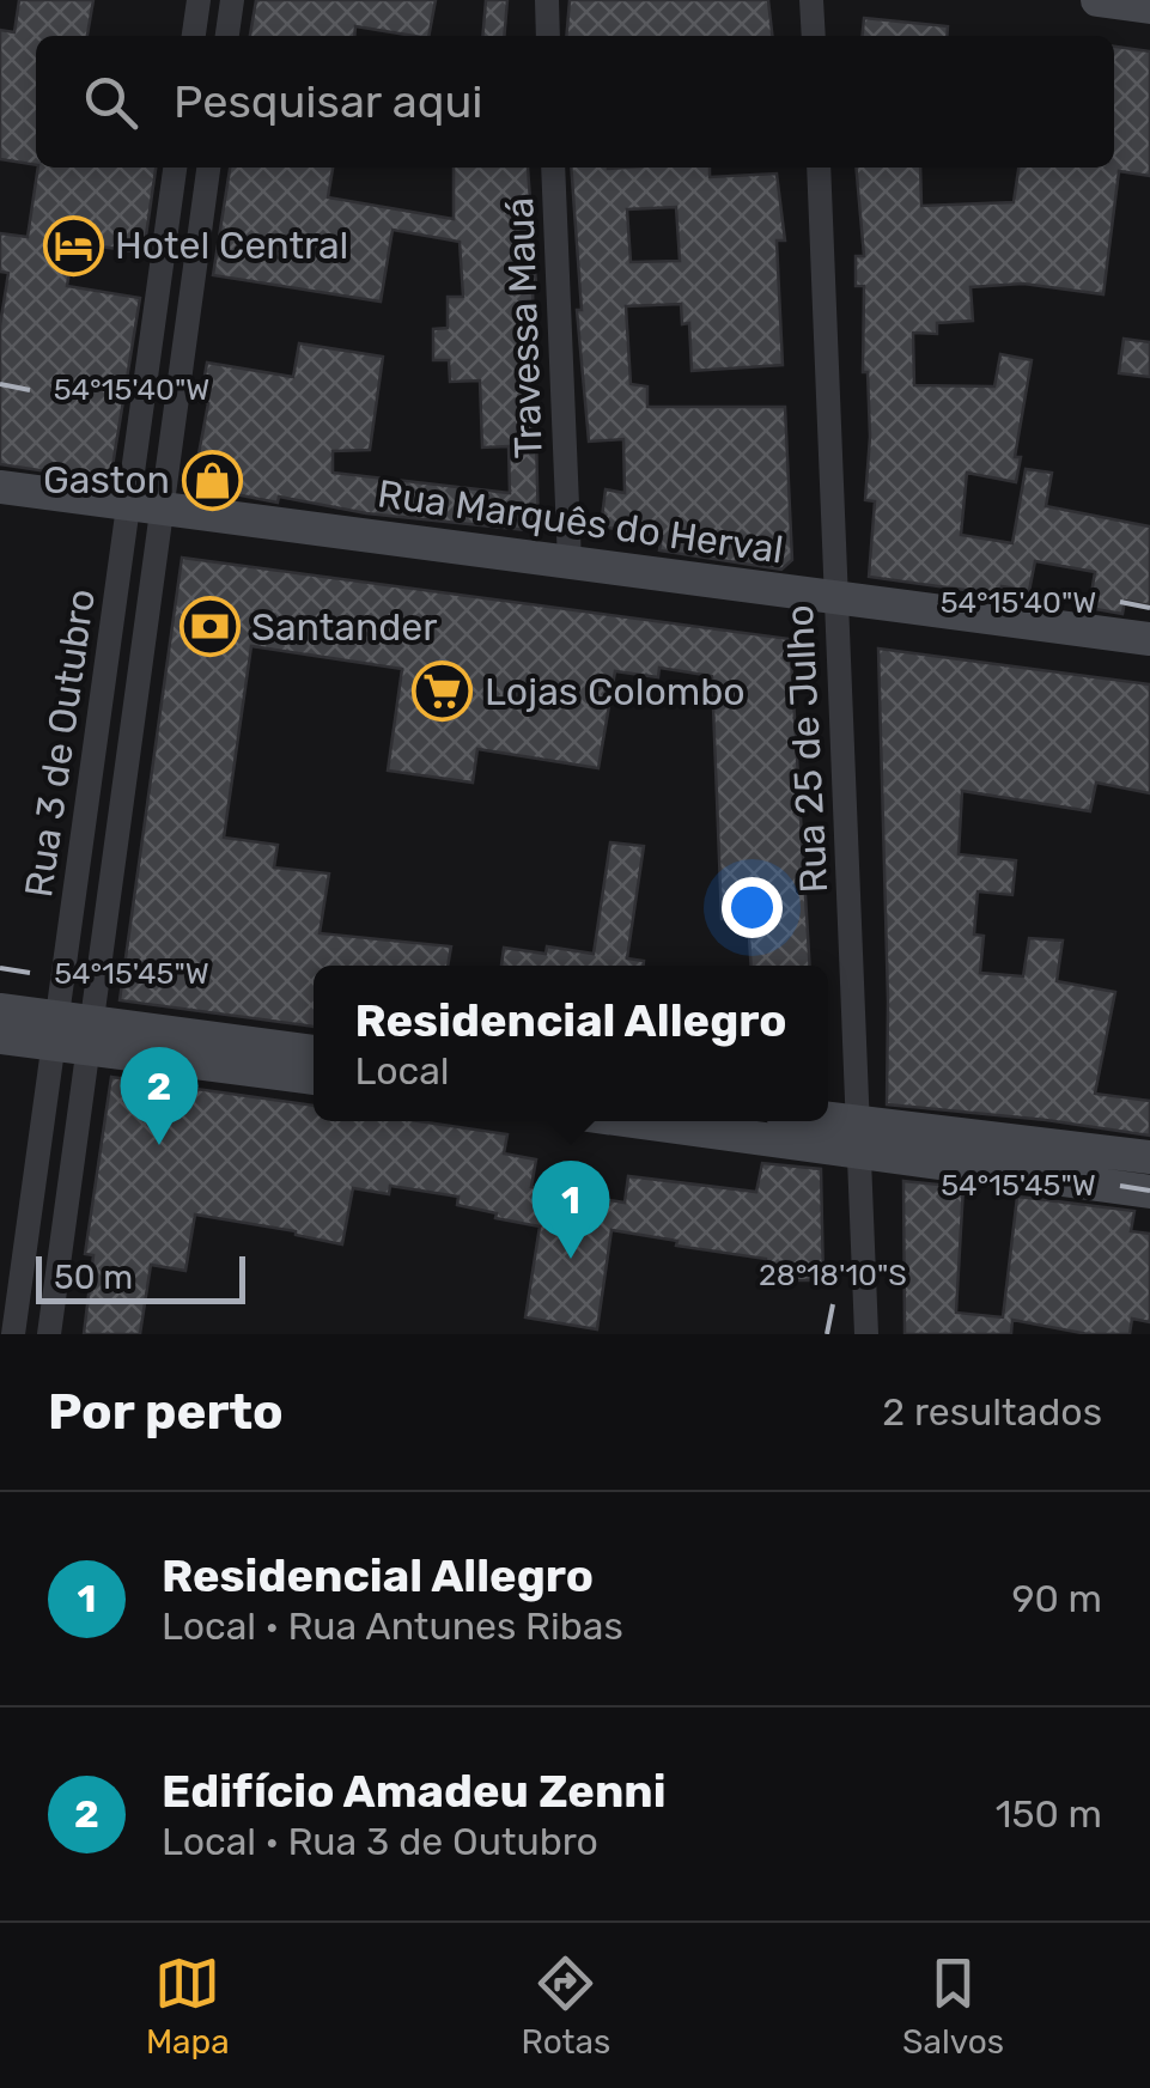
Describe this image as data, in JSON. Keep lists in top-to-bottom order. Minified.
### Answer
{"streets":{"street":["Travessa Mauá","Rua Marquês do Herval","Rua 3 de Outubro","Rua 25 de Julho"]},"crossings":[["Travessa Mauá","Rua Marquês do Herval"],["Rua Marquês do Herval","Rua 3 de Outubro"],["Rua Marquês do Herval","Rua 25 de Julho"]],"places":{"hotel":["Hotel Central"],"shop":["Gaston"],"bank":["Santander"],"supermarket":["Lojas Colombo"]},"scale_bar":"50 m","page":{"search":"Pesquisar aqui","popup":["Residencial Allegro","Local"],"pins":["2","1"],"scale":"50 m","heading":["Por perto","2 resultados"],"list":[{"mark":"1","name":"Residencial Allegro","note":"Local · Rua Antunes Ribas","value":"90 m"},{"mark":"2","name":"Edifício Amadeu Zenni","note":"Local · Rua 3 de Outubro","value":"150 m"}],"nav":["Mapa","Rotas","Salvos"]},"coordinates":["54°15'40\"W","54°15'45\"W","28°18'10\"S"]}
